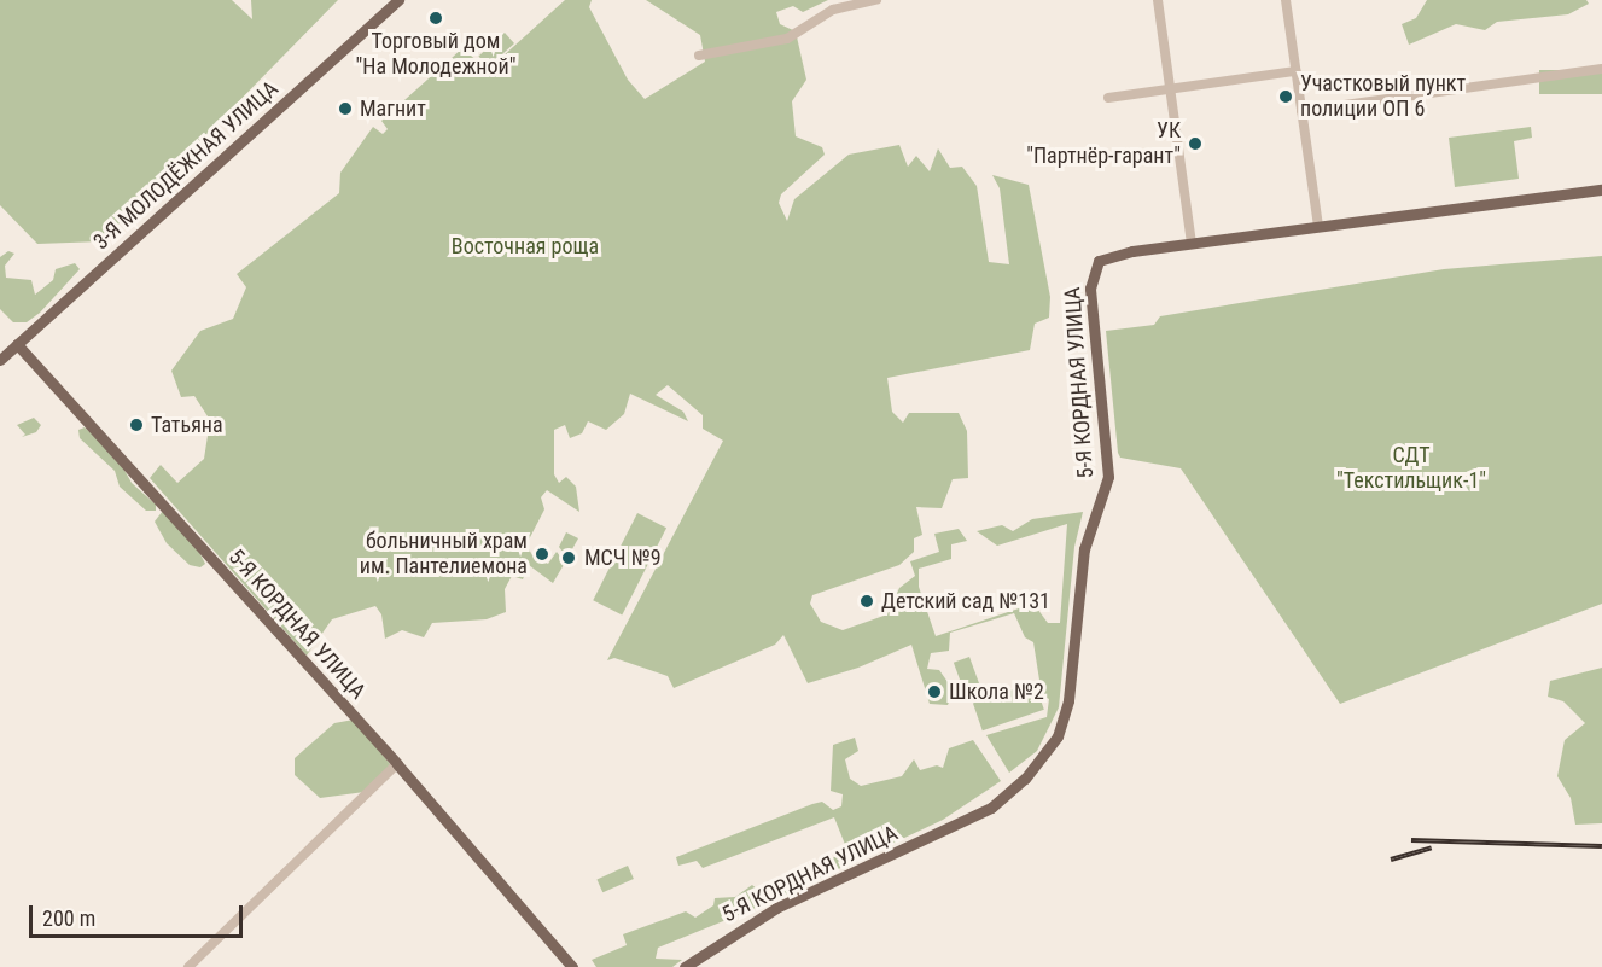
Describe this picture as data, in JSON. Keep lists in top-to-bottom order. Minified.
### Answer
{"streets":{"main road":["3-Я МОЛОДЁЖНАЯ УЛИЦА","5-Я КОРДНАЯ УЛИЦА"]},"crossings":[["3-Я МОЛОДЁЖНАЯ УЛИЦА","5-Я КОРДНАЯ УЛИЦА"]],"parks":["Восточная роща","СДТ \"Текстильщик-1\""],"places":["Торговый дом \"На Молодежной\"","Участковый пункт полиции ОП 6","Магнит","УК \"Партнёр-гарант\"","Татьяна","больничный храм им. Пантелиемона","МСЧ №9","Детский сад №131","Школа №2"],"scale_bar":"200 m"}
